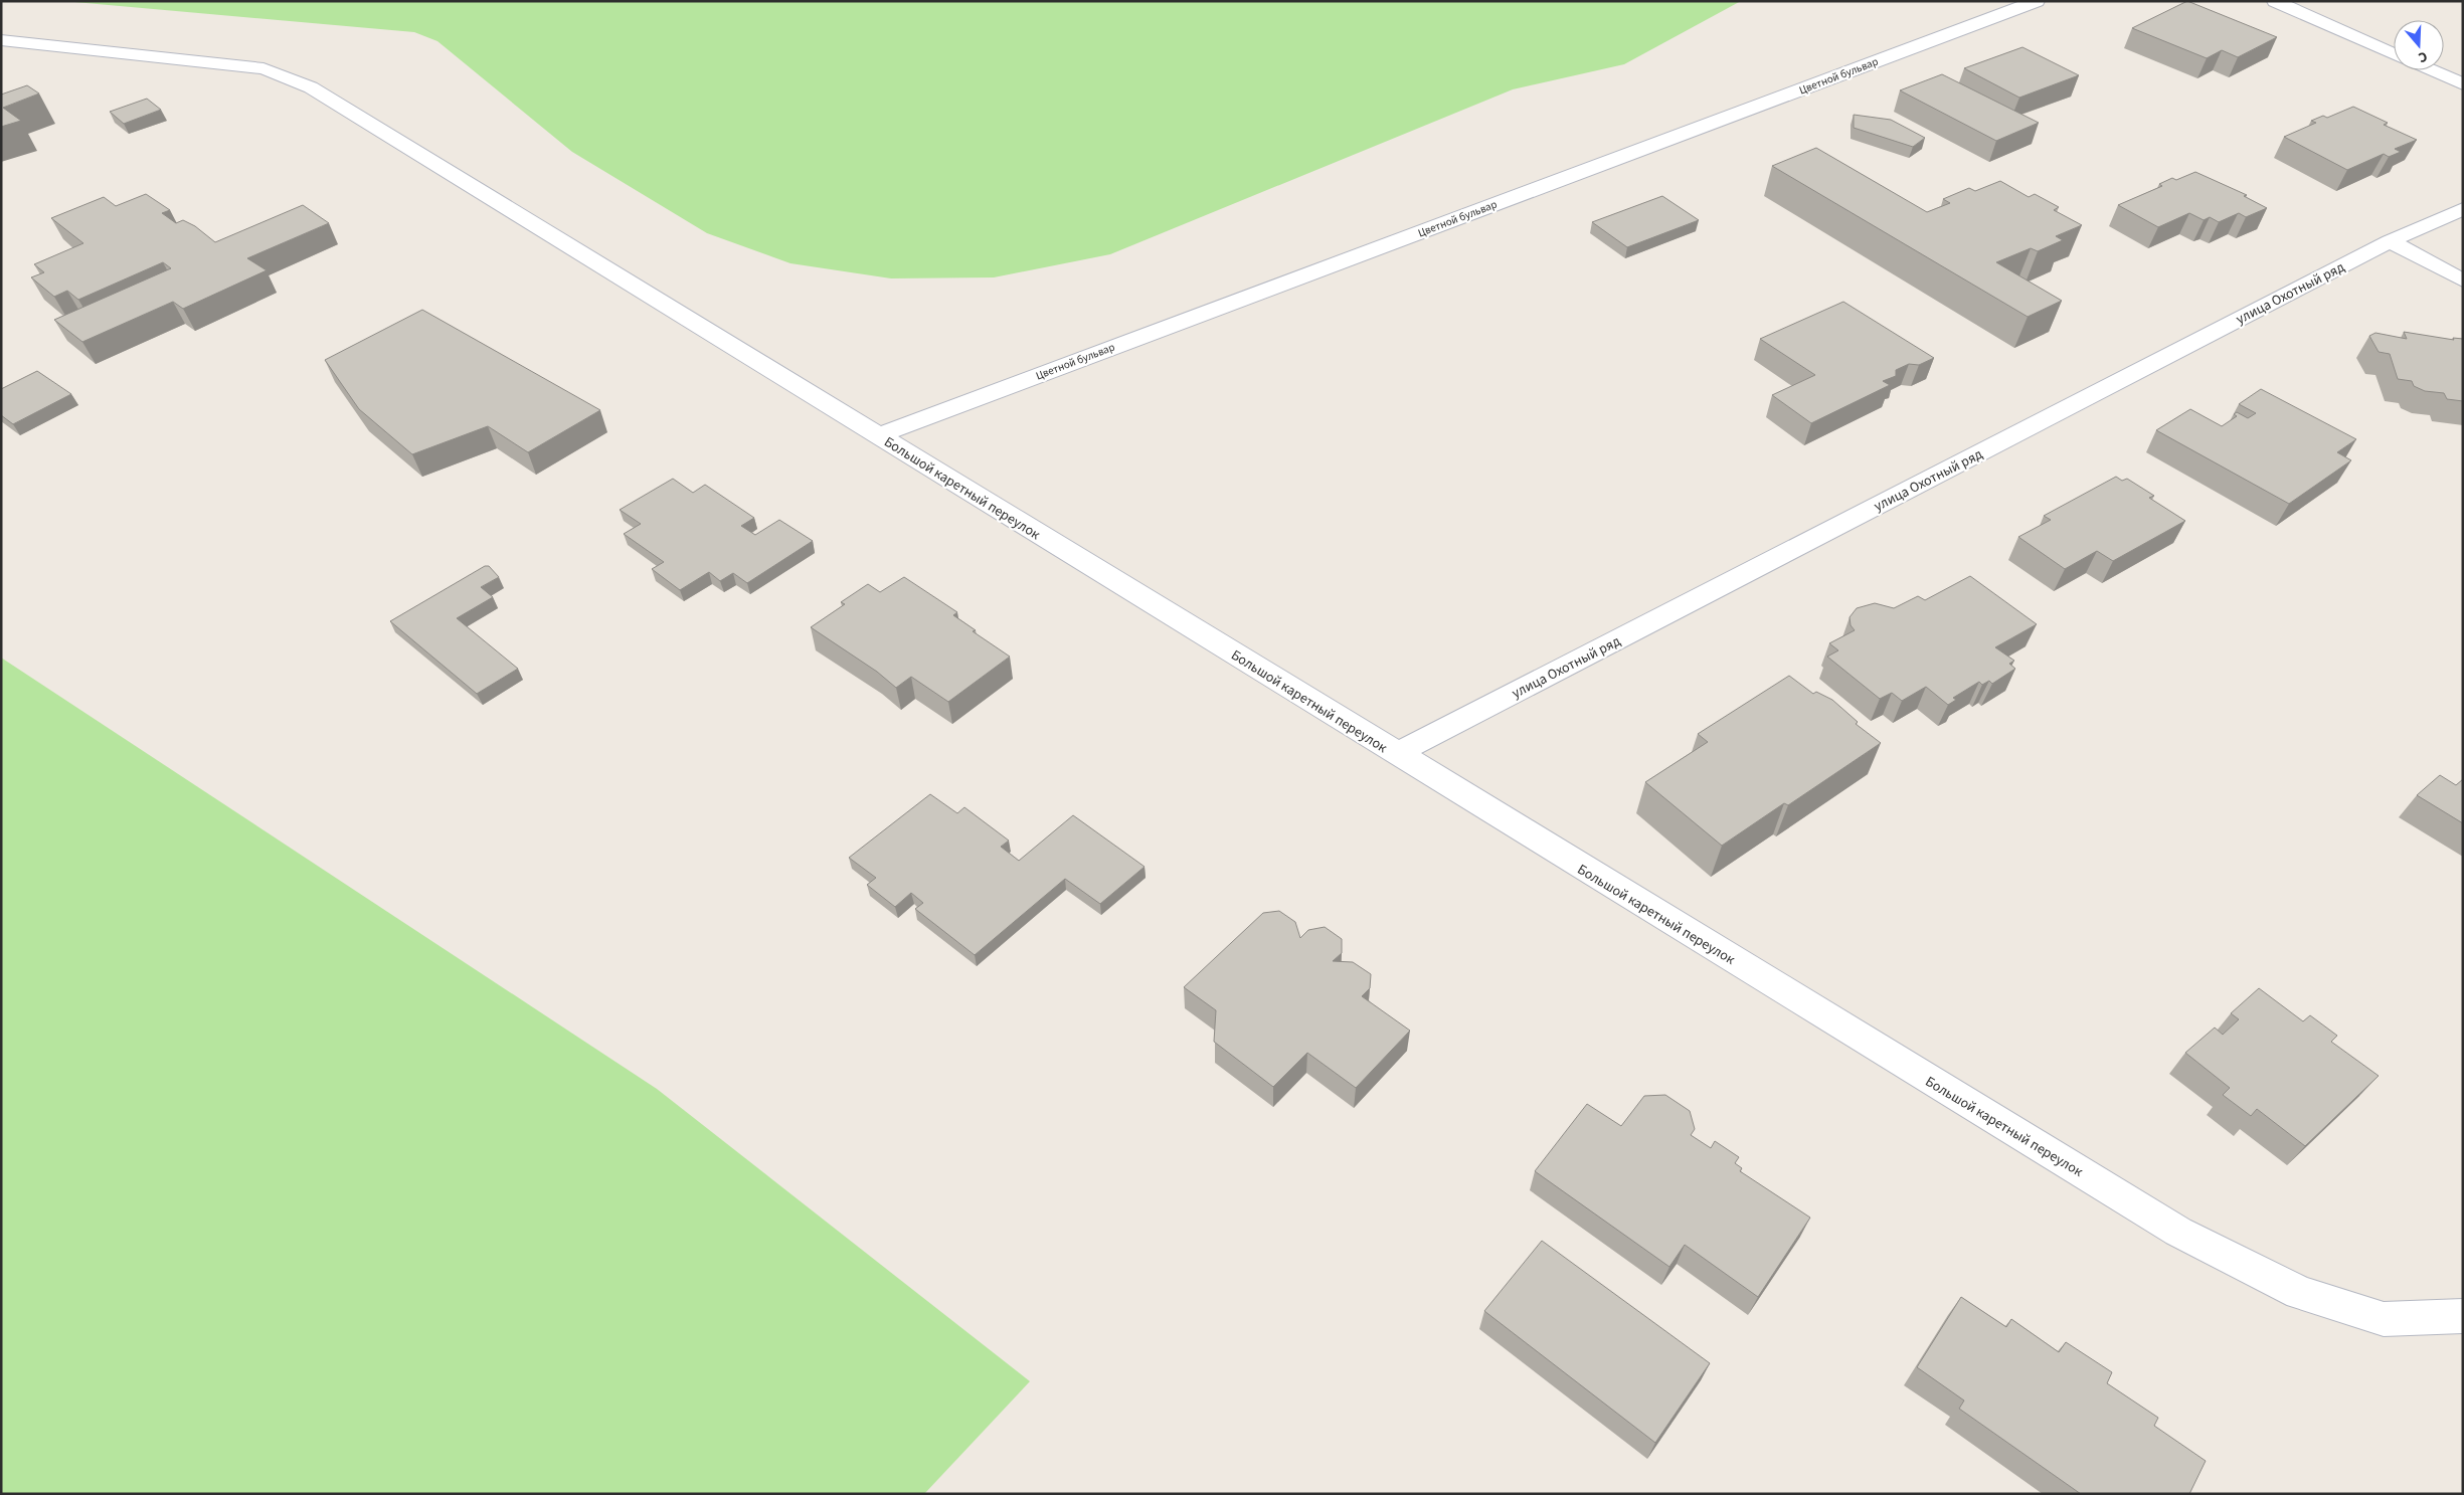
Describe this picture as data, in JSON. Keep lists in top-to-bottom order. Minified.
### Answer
{"streets":{"street":["Цветной бульвар","улица Охотный ряд","Большой каретный переулок"]},"crossings":[["Цветной бульвар","Большой каретный переулок"],["улица Охотный ряд","Большой каретный переулок"]],"north":"bottom"}
